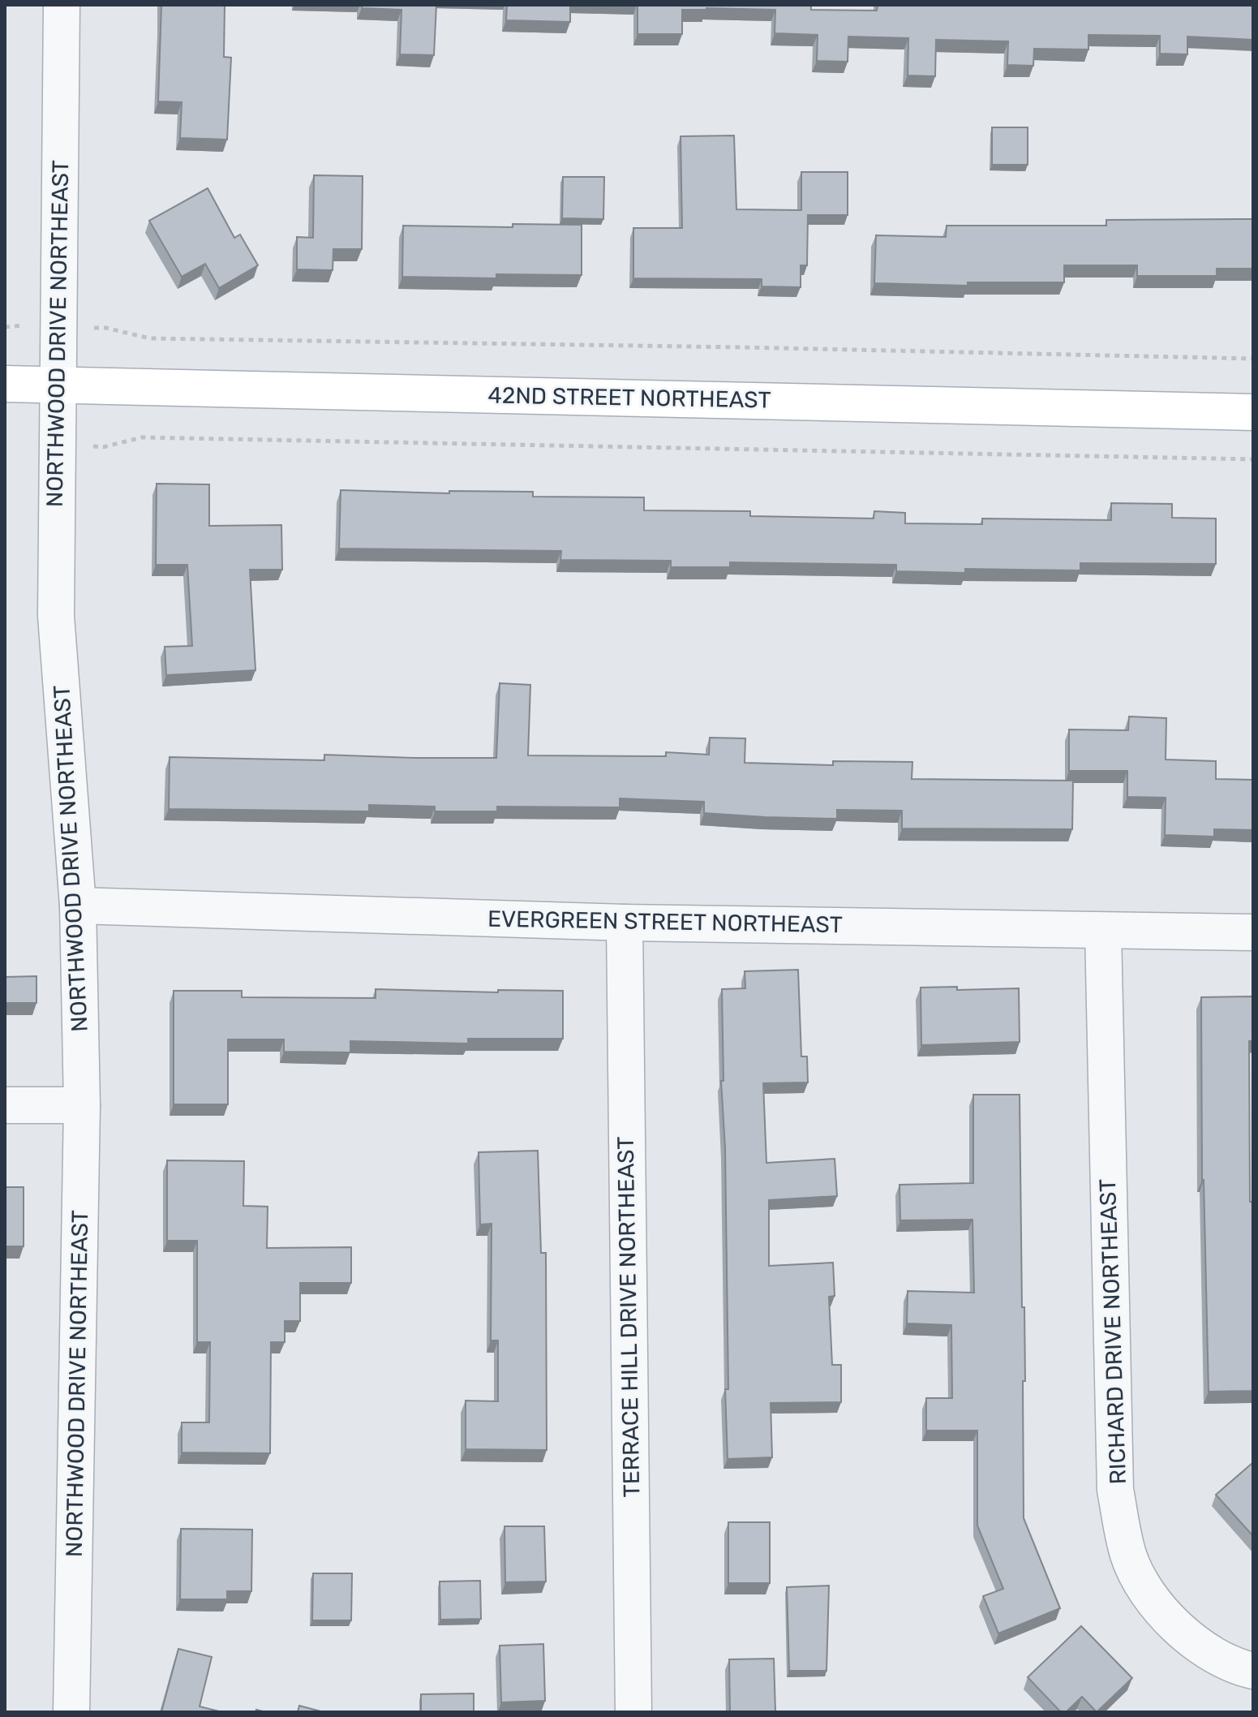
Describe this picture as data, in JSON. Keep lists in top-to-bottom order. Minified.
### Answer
{"streets":{"main road":["42ND STREET NORTHEAST"],"street":["NORTHWOOD DRIVE NORTHEAST","EVERGREEN STREET NORTHEAST","TERRACE HILL DRIVE NORTHEAST","RICHARD DRIVE NORTHEAST"]},"crossings":[["NORTHWOOD DRIVE NORTHEAST","42ND STREET NORTHEAST"],["NORTHWOOD DRIVE NORTHEAST","EVERGREEN STREET NORTHEAST"],["EVERGREEN STREET NORTHEAST","TERRACE HILL DRIVE NORTHEAST"],["EVERGREEN STREET NORTHEAST","RICHARD DRIVE NORTHEAST"]]}
